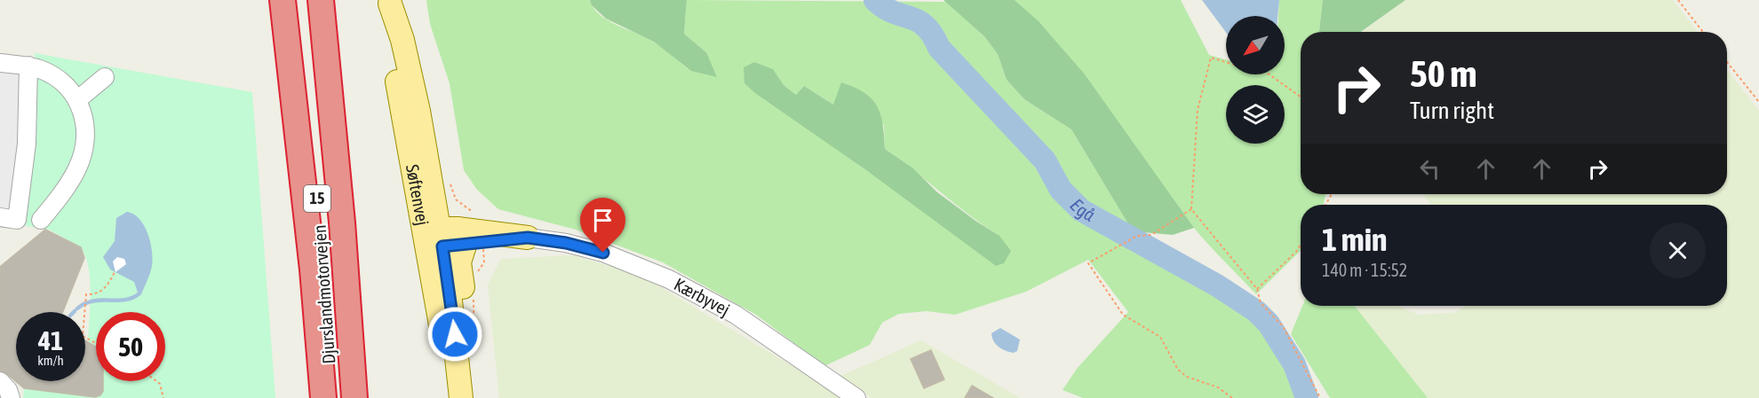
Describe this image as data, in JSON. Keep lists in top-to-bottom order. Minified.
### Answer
{"streets":{"highway":["15","Djurslandmotorvejen"],"main road":["Søftenvej"],"street":["Kærbyvej"]},"water":["Egå"],"north":"bottom left","page":{"turn":["50 m","Turn right"],"heading":["1 min","140 m · 15:52"],"speed":"41 km/h","limit":"50"}}
